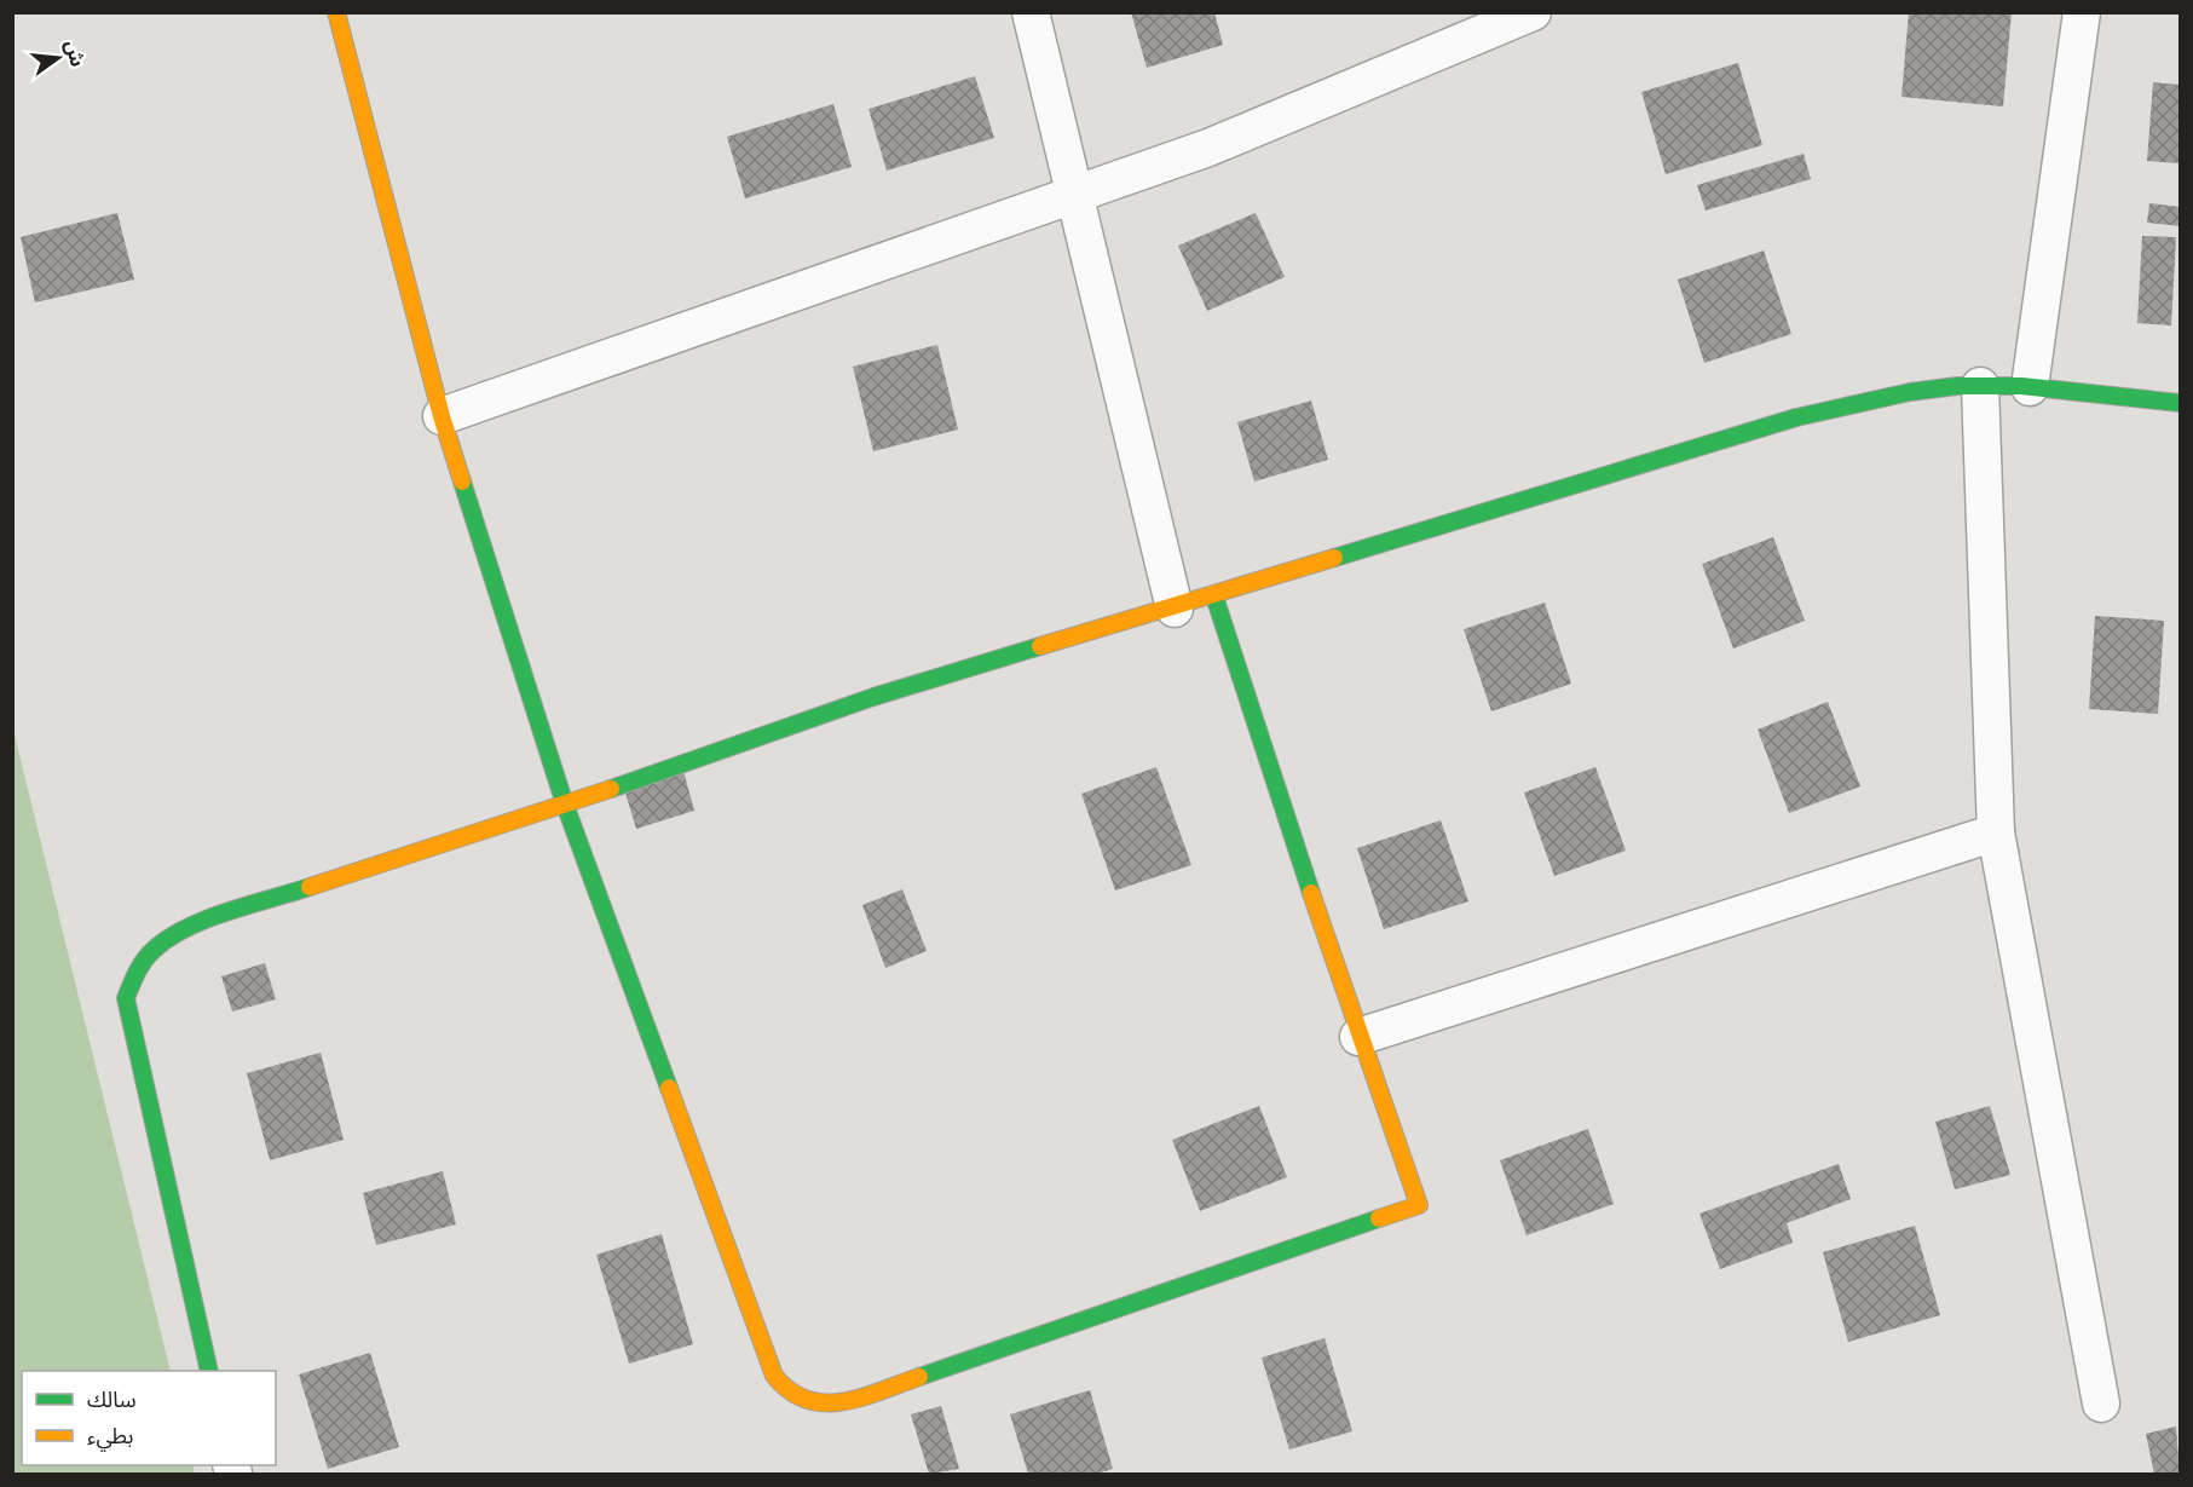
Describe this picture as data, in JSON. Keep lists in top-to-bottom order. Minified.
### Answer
{"legend":["سالك","بطيء"],"north":"right"}
